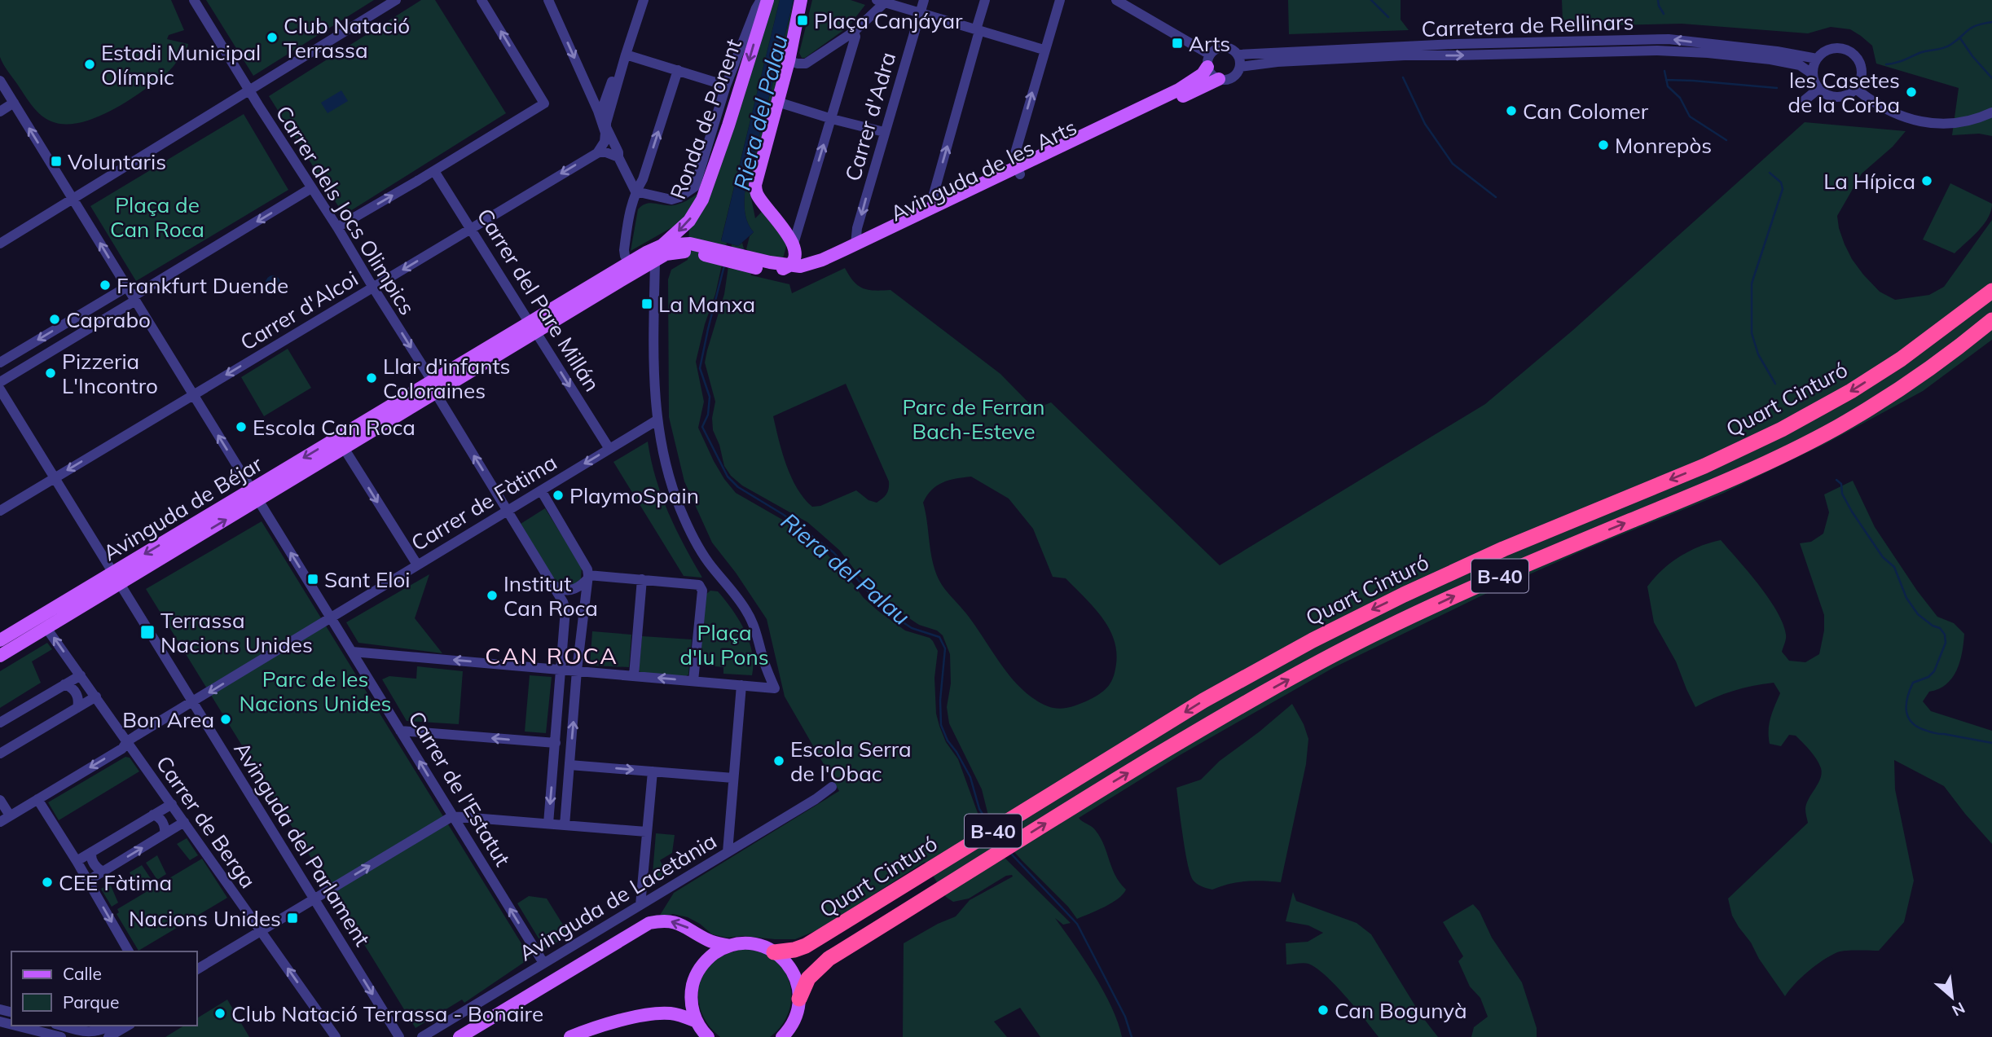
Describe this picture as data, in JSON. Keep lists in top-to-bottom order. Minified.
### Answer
{"streets":{"highway":["Quart Cinturó","B-40"],"main road":["Ronda de Ponent","Avinguda de les Arts","Avinguda de Béjar"],"street":["Carretera de Rellinars","Carrer d'Adra","Carrer dels Jocs Olimpics","Carrer del Pare Millán","Carrer d'Alcoi","Carrer de Fàtima","Carrer de l'Estatut","Carrer de Berga","Avinguda del Parlament","Avinguda de Lacetània"]},"crossings":[["Carretera de Rellinars","Avinguda de les Arts"],["Carrer d'Adra","Avinguda de les Arts"],["Ronda de Ponent","Carrer de Fàtima"],["Ronda de Ponent","Avinguda de Béjar"],["Carrer dels Jocs Olimpics","Carrer d'Alcoi"],["Carrer dels Jocs Olimpics","Carrer de Fàtima"],["Carrer dels Jocs Olimpics","Avinguda de Béjar"],["Carrer del Pare Millán","Carrer d'Alcoi"],["Carrer del Pare Millán","Carrer de Fàtima"],["Carrer del Pare Millán","Avinguda de Béjar"],["Carrer d'Alcoi","Carrer de l'Estatut"],["Carrer d'Alcoi","Avinguda del Parlament"],["Carrer de Fàtima","Carrer de l'Estatut"],["Carrer de Fàtima","Carrer de Berga"],["Carrer de Fàtima","Avinguda del Parlament"],["Avinguda de Béjar","Carrer de l'Estatut"],["Avinguda de Béjar","Carrer de Berga"],["Avinguda de Béjar","Avinguda del Parlament"],["Carrer de l'Estatut","Avinguda de Lacetània"]],"one_way":["Carrer del Pare Millán","Carrer d'Alcoi","Carrer de l'Estatut","Carrer de Berga"],"districts":["CAN ROCA"],"water":["Riera del Palau"],"parks":["Plaça de Can Roca","Parc de Ferran Bach-Esteve","Plaça d'Iu Pons","Parc de les Nacions Unides"],"places":{"transit":["Plaça Canjáyar","Arts","Voluntaris","La Manxa","Sant Eloi","Terrassa Nacions Unides","Nacions Unides"],"other":["Club Natació Terrassa","Estadi Municipal Olímpic","les Casetes de la Corba","Can Colomer","Monrepòs","La Hípica","Frankfurt Duende","Caprabo","Pizzeria L'Incontro","Llar d'infants Coloraines","Escola Can Roca","PlaymoSpain","Institut Can Roca","Bon Area","Escola Serra de l'Obac","CEE Fàtima","Can Bogunyà","Club Natació Terrassa - Bonaire"]},"legend":["Calle","Parque"],"north":"bottom right"}
